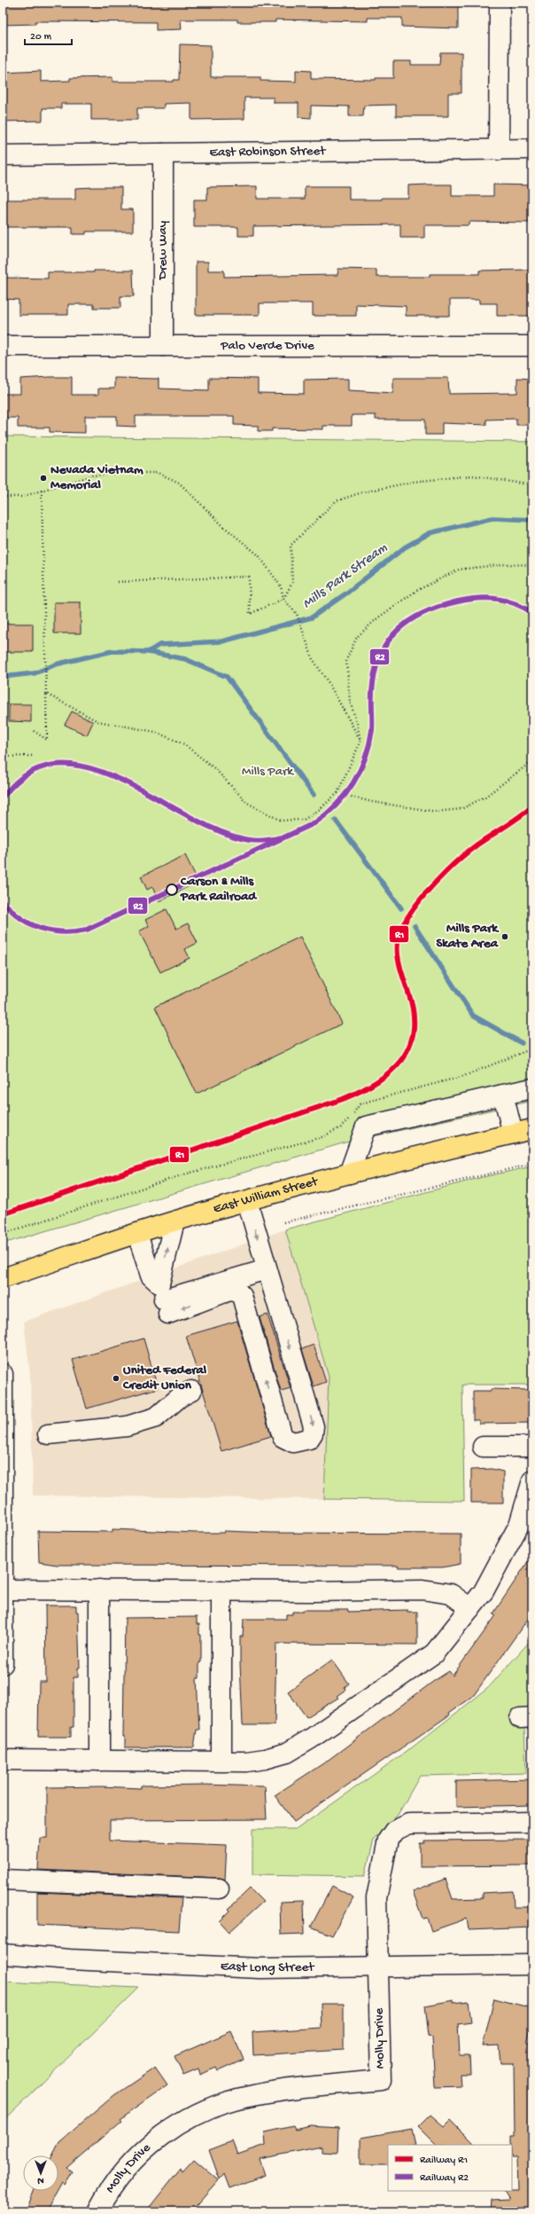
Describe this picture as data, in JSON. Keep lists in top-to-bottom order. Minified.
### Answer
{"streets":{"main road":["East William Street"],"street":["East Robinson Street","Drew Way","Palo Verde Drive","East Long Street","Molly Drive"]},"crossings":[["East Robinson Street","Drew Way"],["Drew Way","Palo Verde Drive"],["East Long Street","Molly Drive"]],"water":["Mills Park Stream"],"parks":["Mills Park"],"places":["Nevada Vietnam Memorial","Carson & Mills Park Railroad","Mills Park Skate Area","United Federal Credit Union"],"lines":["rail line R2","rail line R1"],"legend":["Railway R1","Railway R2"],"scale_bar":"20 m","north":"bottom"}
